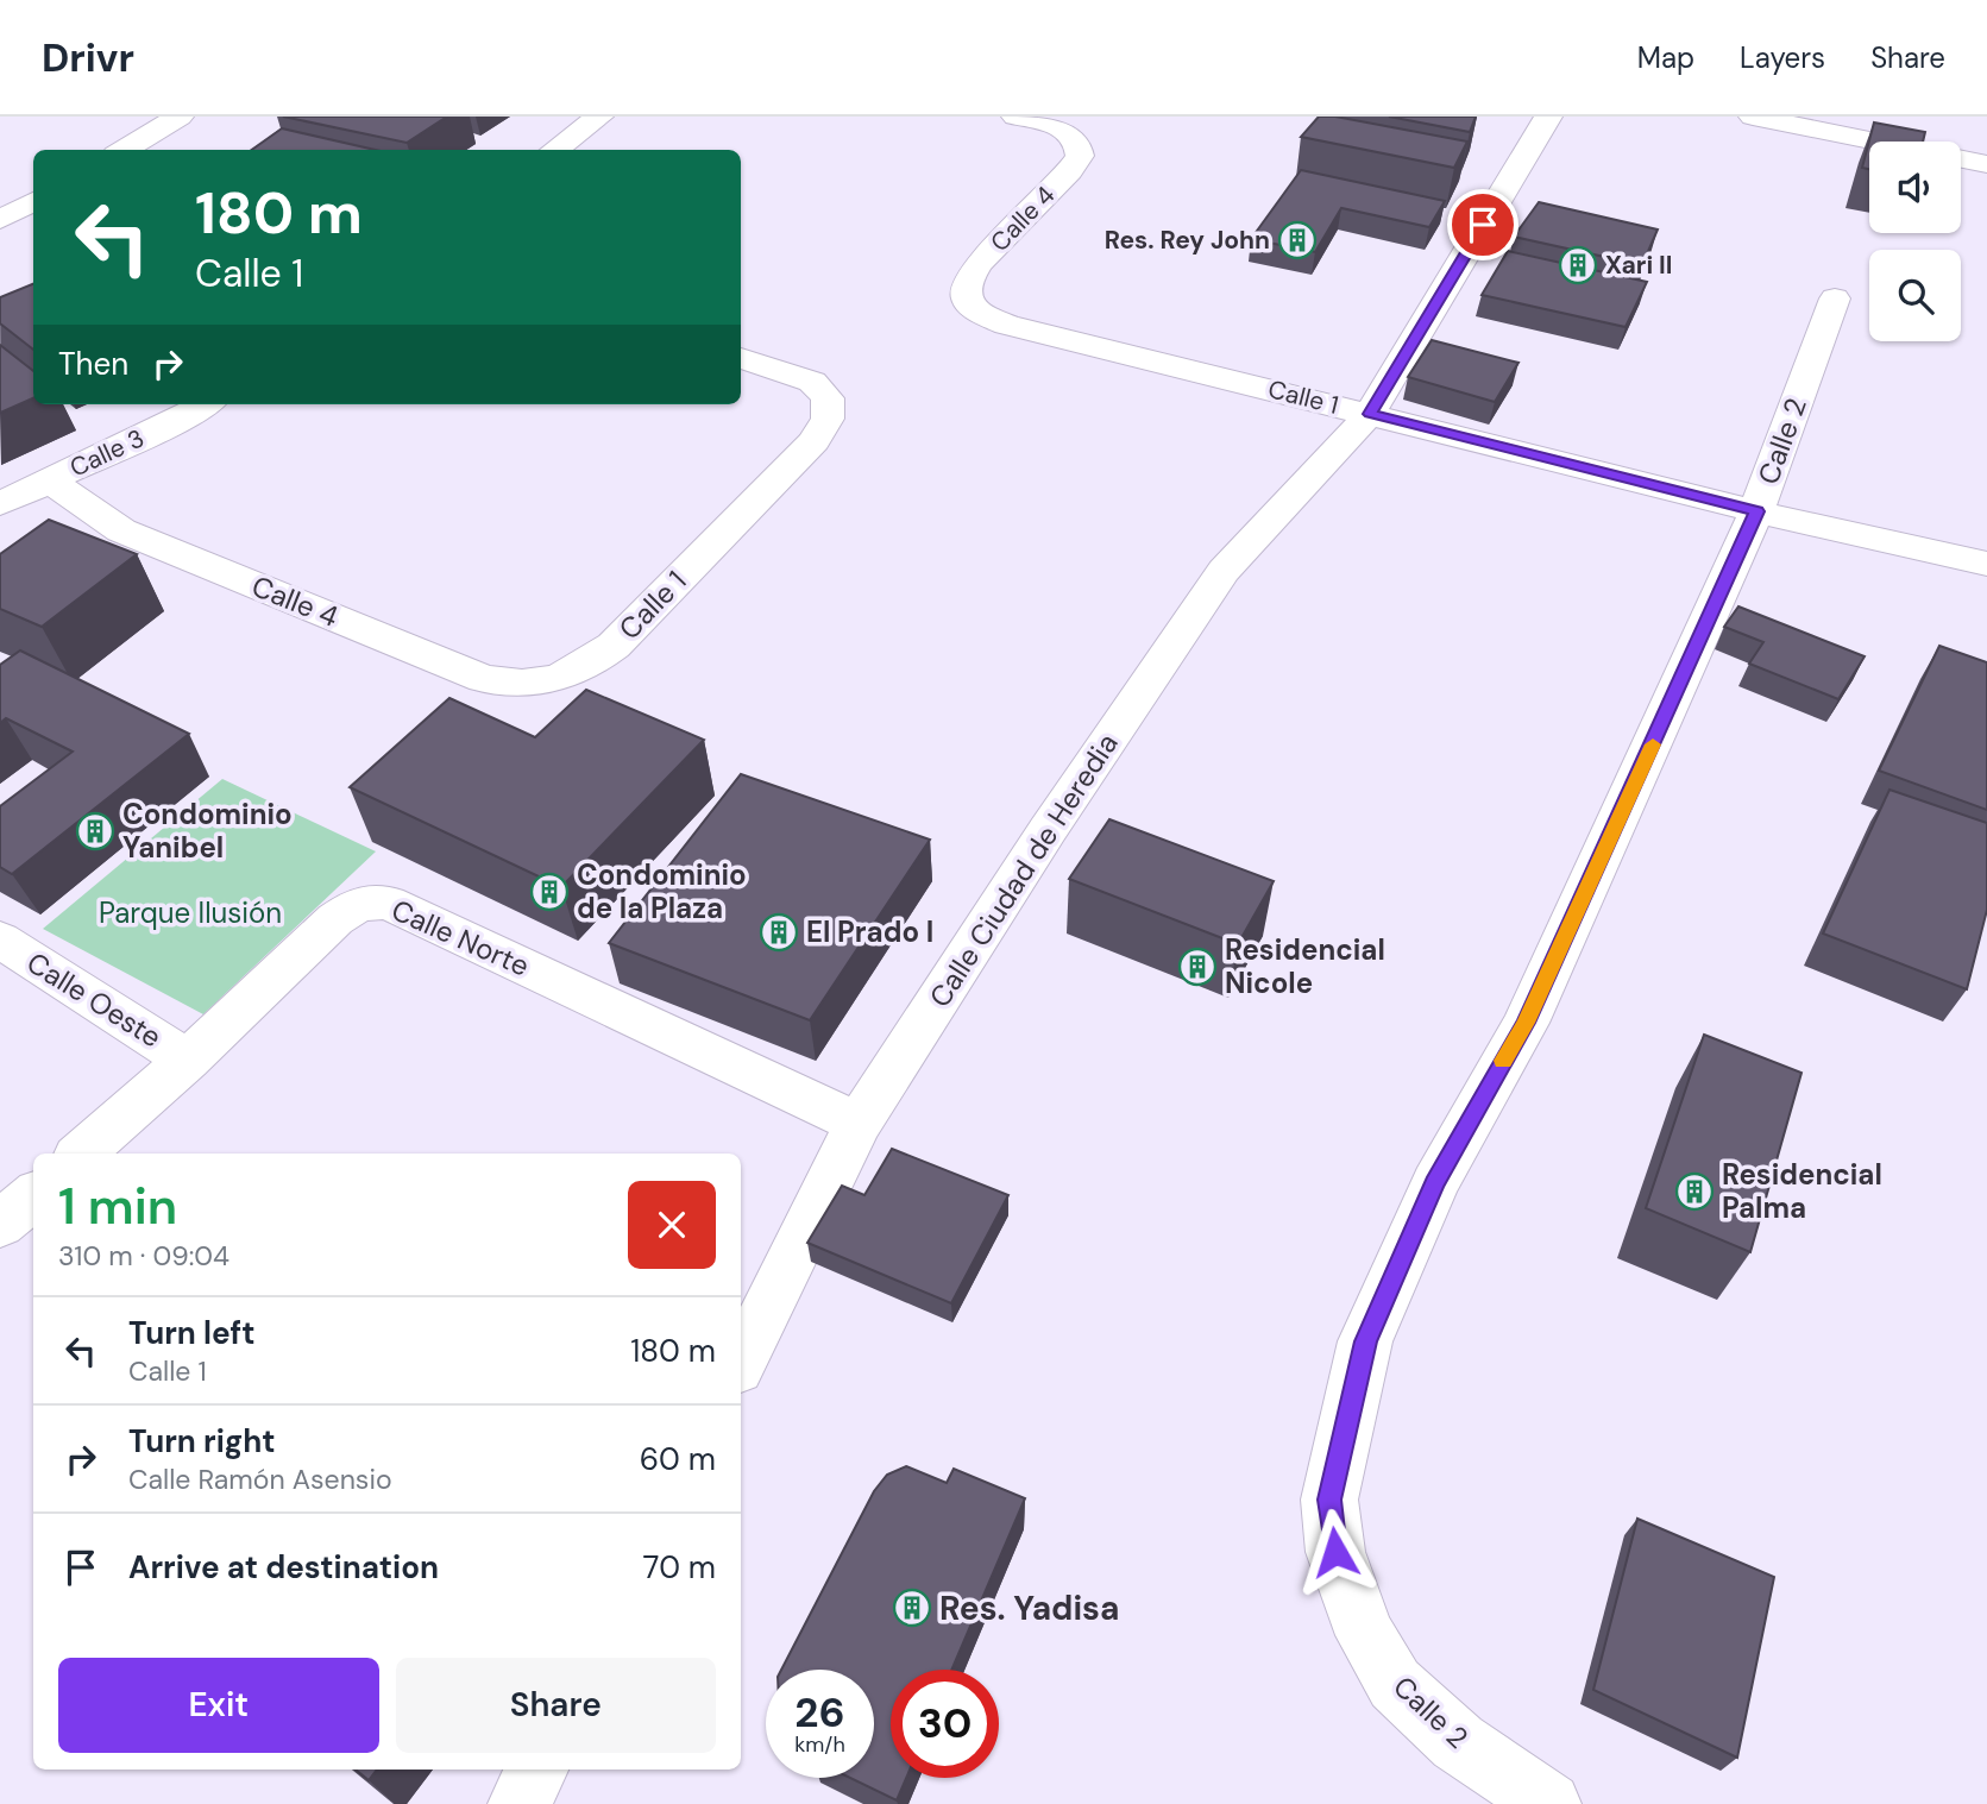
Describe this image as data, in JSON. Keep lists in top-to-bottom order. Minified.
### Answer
{"streets":{"street":["Calle 4","Calle 1","Calle 2","Calle 3","Calle Ciudad de Heredia","Calle Norte","Calle Oeste"]},"crossings":[["Calle 4","Calle 1"],["Calle 4","Calle 3"],["Calle 1","Calle 2"],["Calle 1","Calle Ciudad de Heredia"],["Calle Ciudad de Heredia","Calle Norte"],["Calle Norte","Calle Oeste"]],"parks":["Parque Ilusión"],"places":{"building":["Res. Rey John","Xari II","Condominio Yanibel","Condominio de la Plaza","El Prado I","Residencial Nicole","Residencial Palma","Res. Yadisa"]},"page":{"header":"Drivr","nav":["Map","Layers","Share"],"turn":["180 m","Calle 1"],"then":"Then","heading":["1 min","310 m · 09:04"],"list":[{"name":"Turn left","note":"Calle 1","value":"180 m"},{"name":"Turn right","note":"Calle Ramón Asensio","value":"60 m"},{"name":"Arrive at destination","value":"70 m"}],"buttons":["Exit","Share"],"speed":"26 km/h","limit":"30"}}
